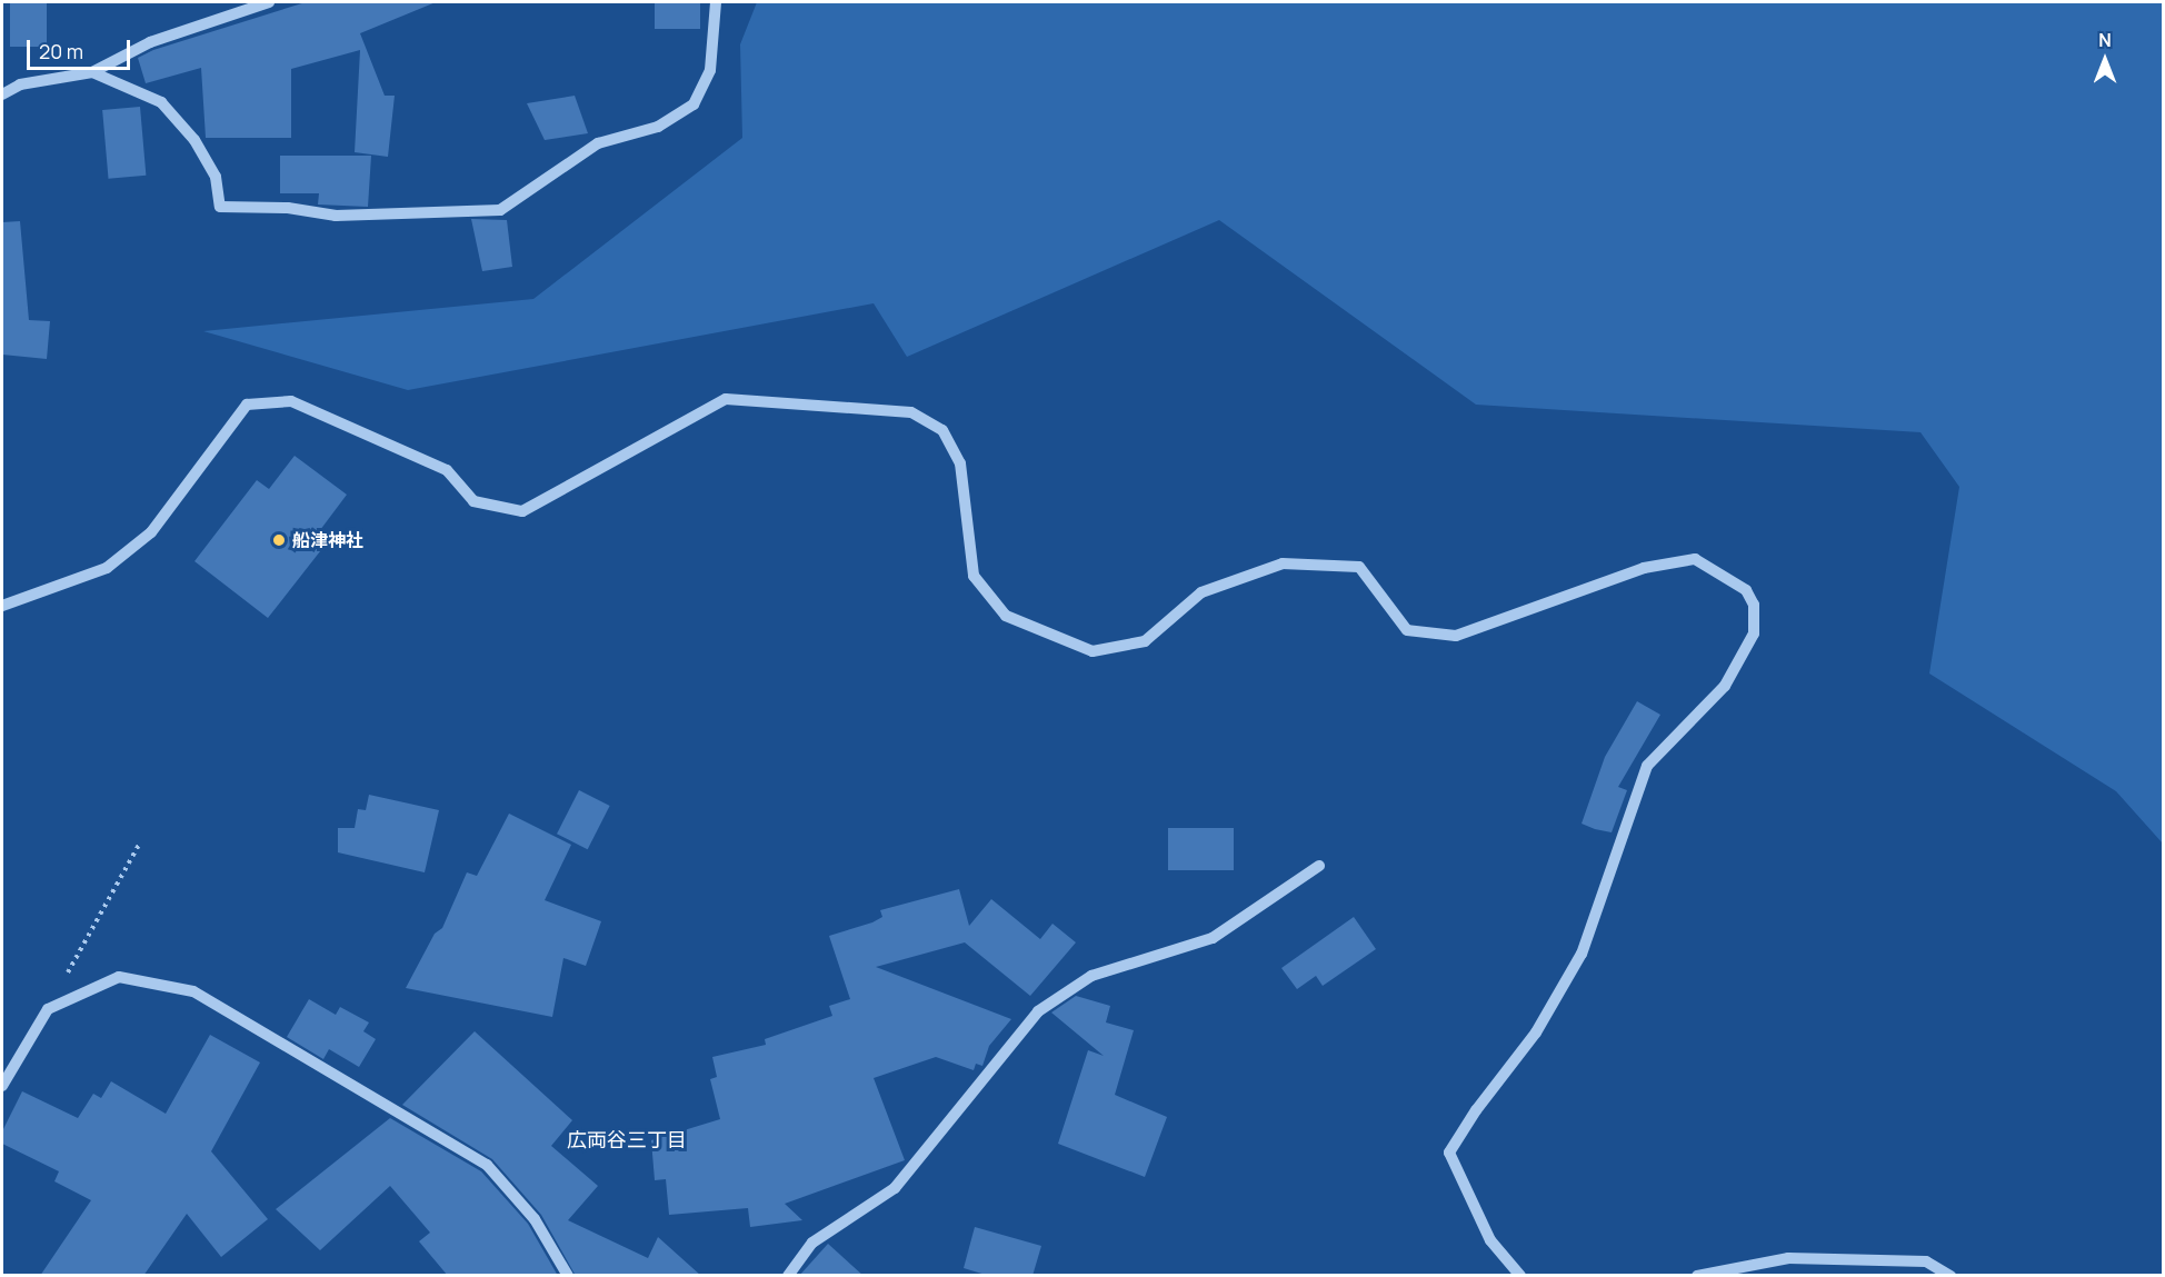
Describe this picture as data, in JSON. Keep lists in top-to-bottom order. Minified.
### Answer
{"districts":["広両谷三丁目"],"places":["船津神社"],"scale_bar":"20 m","north":"top"}
